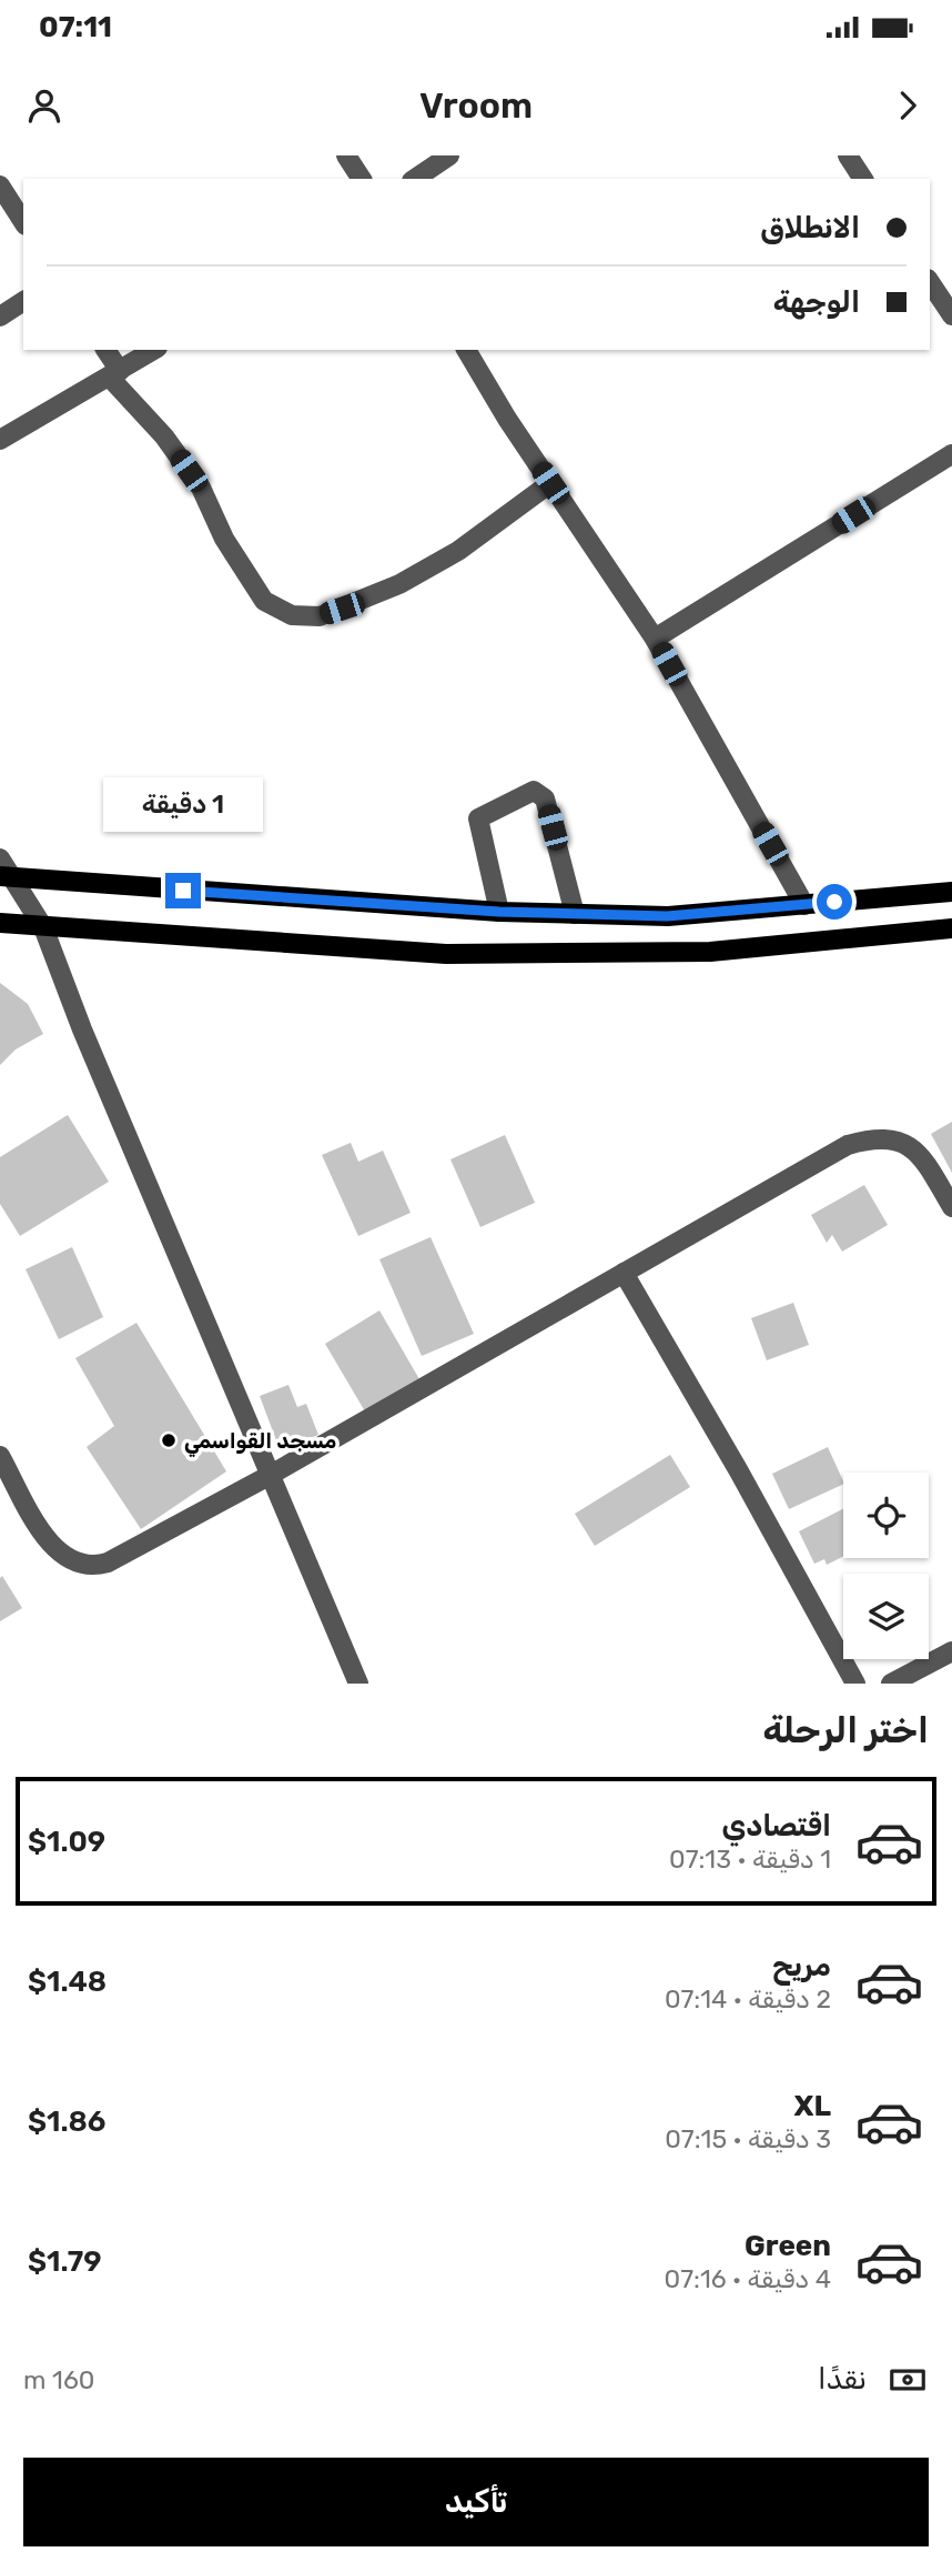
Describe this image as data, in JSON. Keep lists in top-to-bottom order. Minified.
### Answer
{"places":["مسجد القواسمي"],"page":{"status":"07:11","header":"Vroom","banner":["الانطلاق","الوجهة"],"bubble":"1 دقيقة","heading":"اختر الرحلة","list":[{"name":"اقتصادي","note":"1 دقيقة · 07:13","value":"$1.09"},{"name":"مريح","note":"2 دقيقة · 07:14","value":"$1.48"},{"name":"XL","note":"3 دقيقة · 07:15","value":"$1.86"},{"name":"Green","note":"4 دقيقة · 07:16","value":"$1.79"}],"pay":["نقدًا","160 m"],"buttons":"تأكيد"}}
